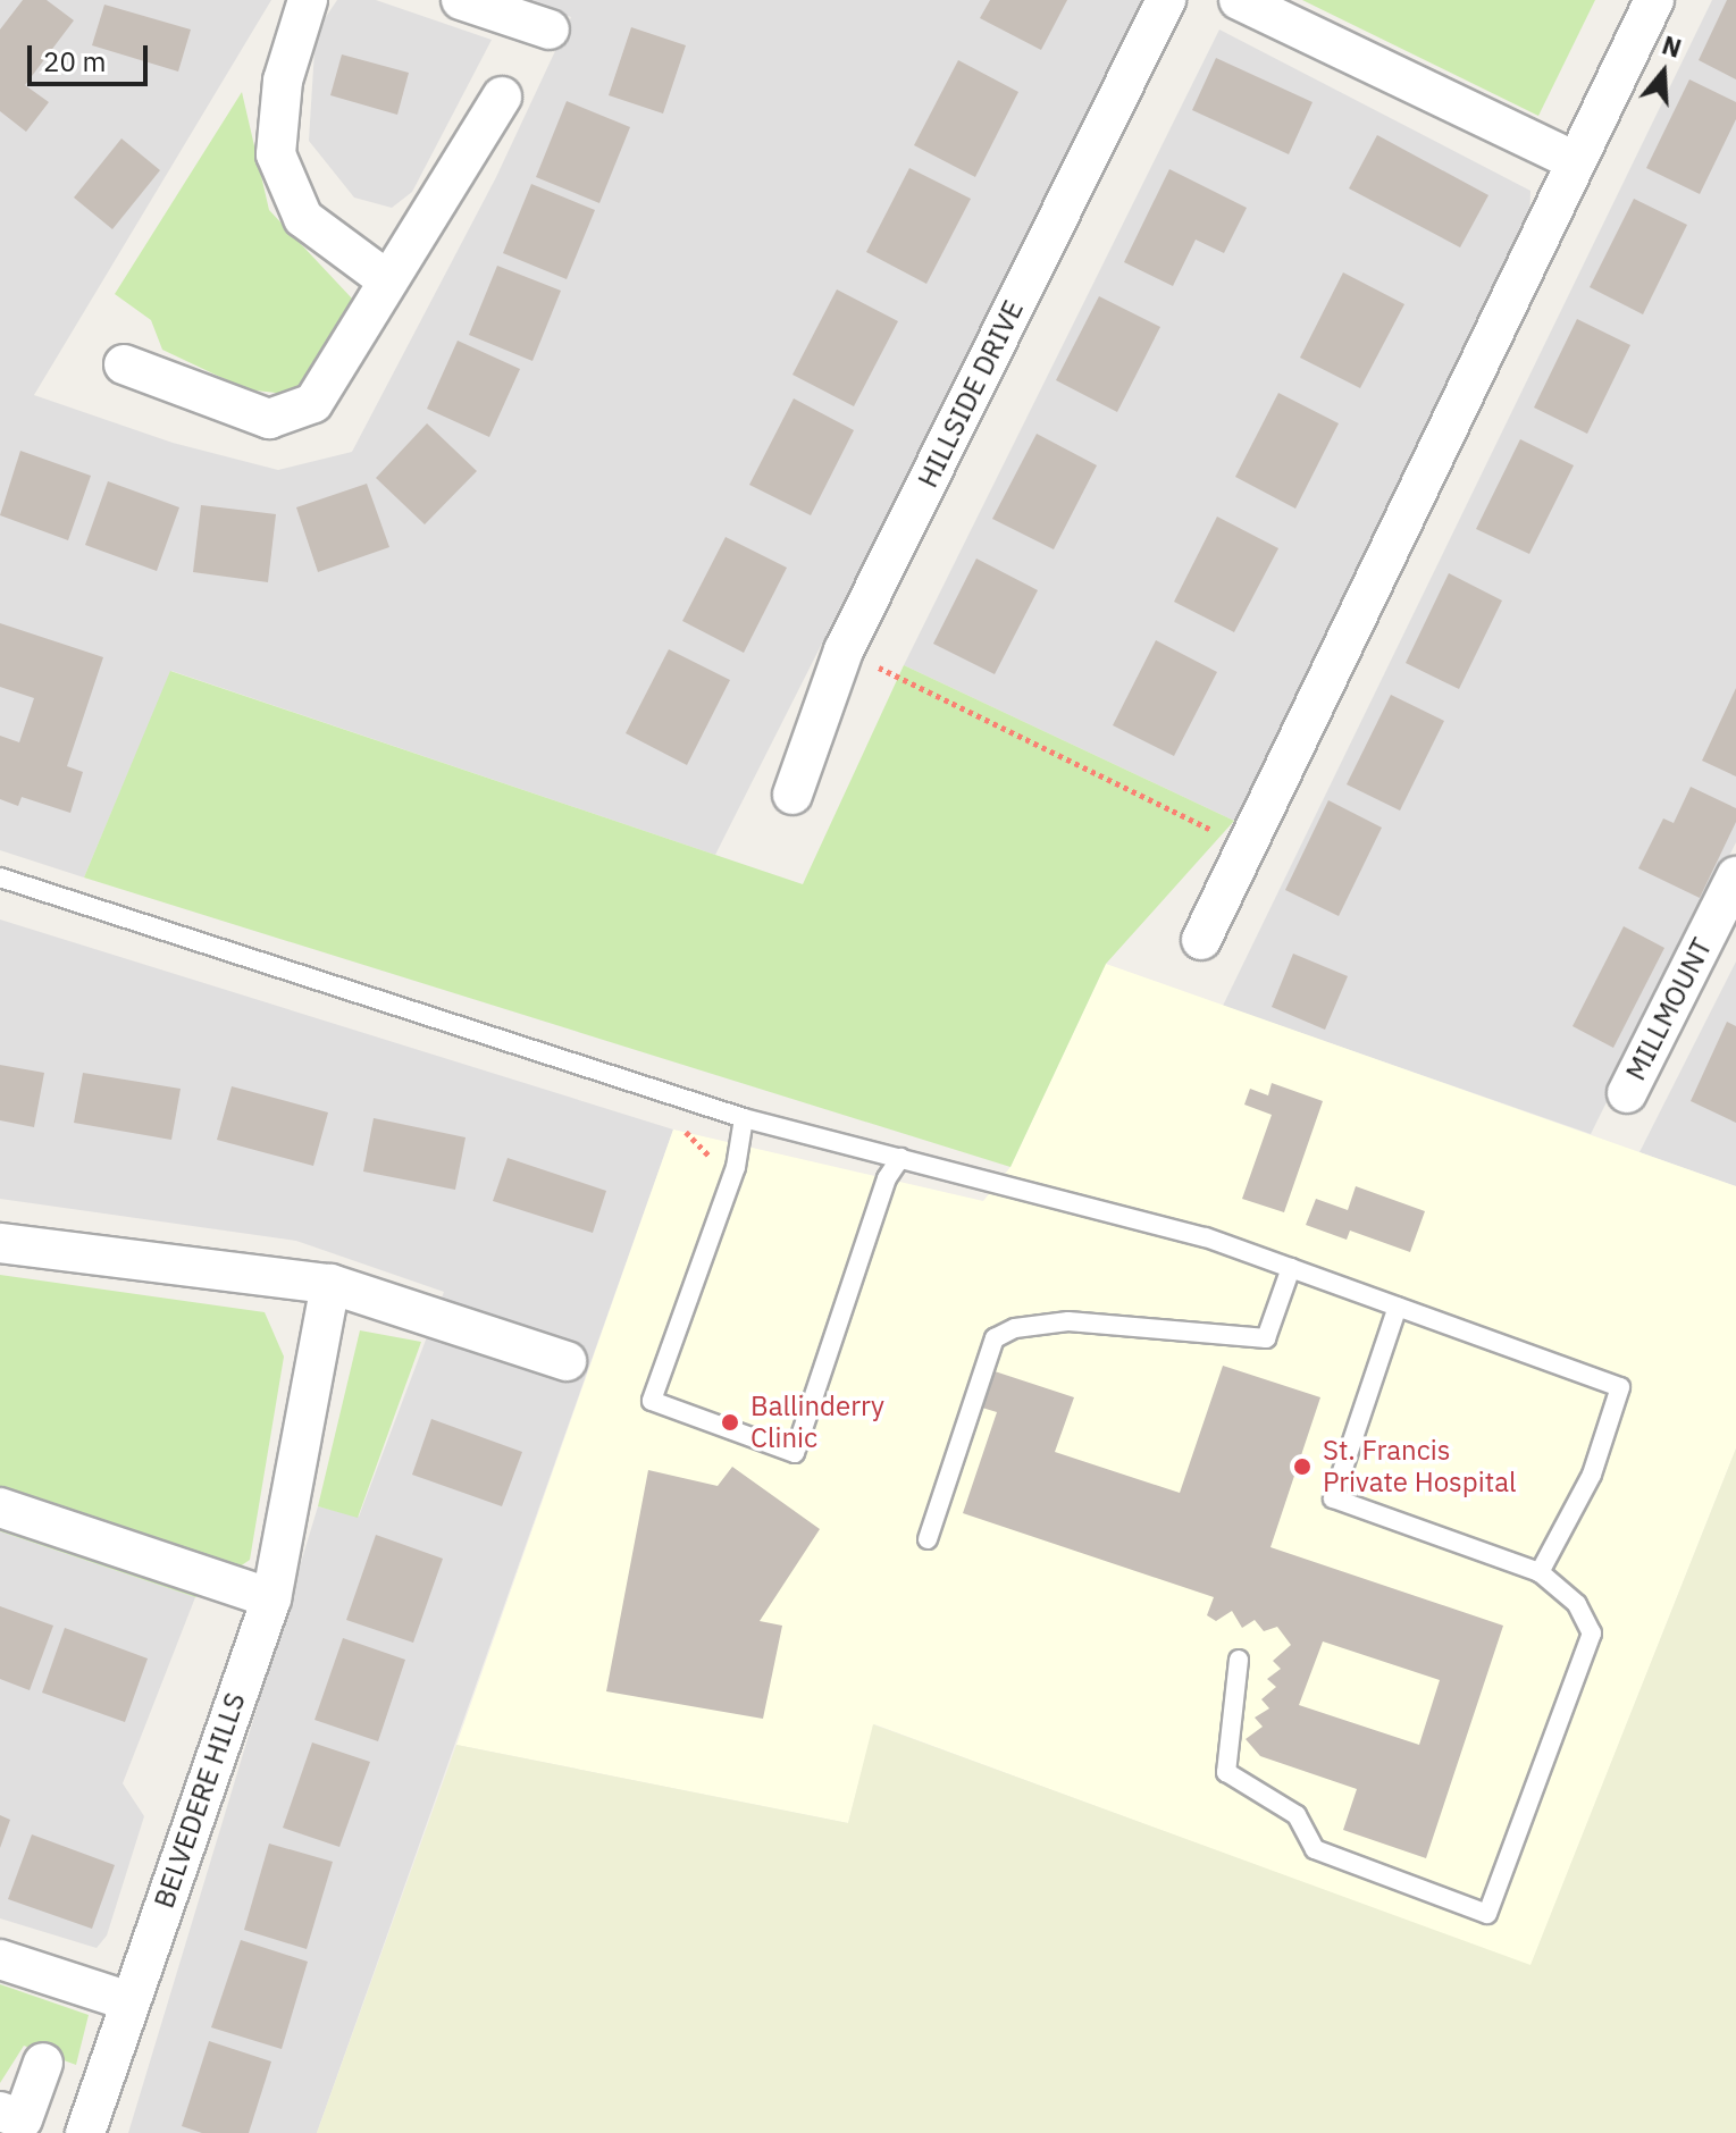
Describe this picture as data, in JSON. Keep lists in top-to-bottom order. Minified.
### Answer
{"streets":{"street":["HILLSIDE DRIVE","MILLMOUNT","BELVEDERE HILLS"]},"places":["Ballinderry Clinic","St. Francis Private Hospital"],"scale_bar":"20 m","north":"top"}
